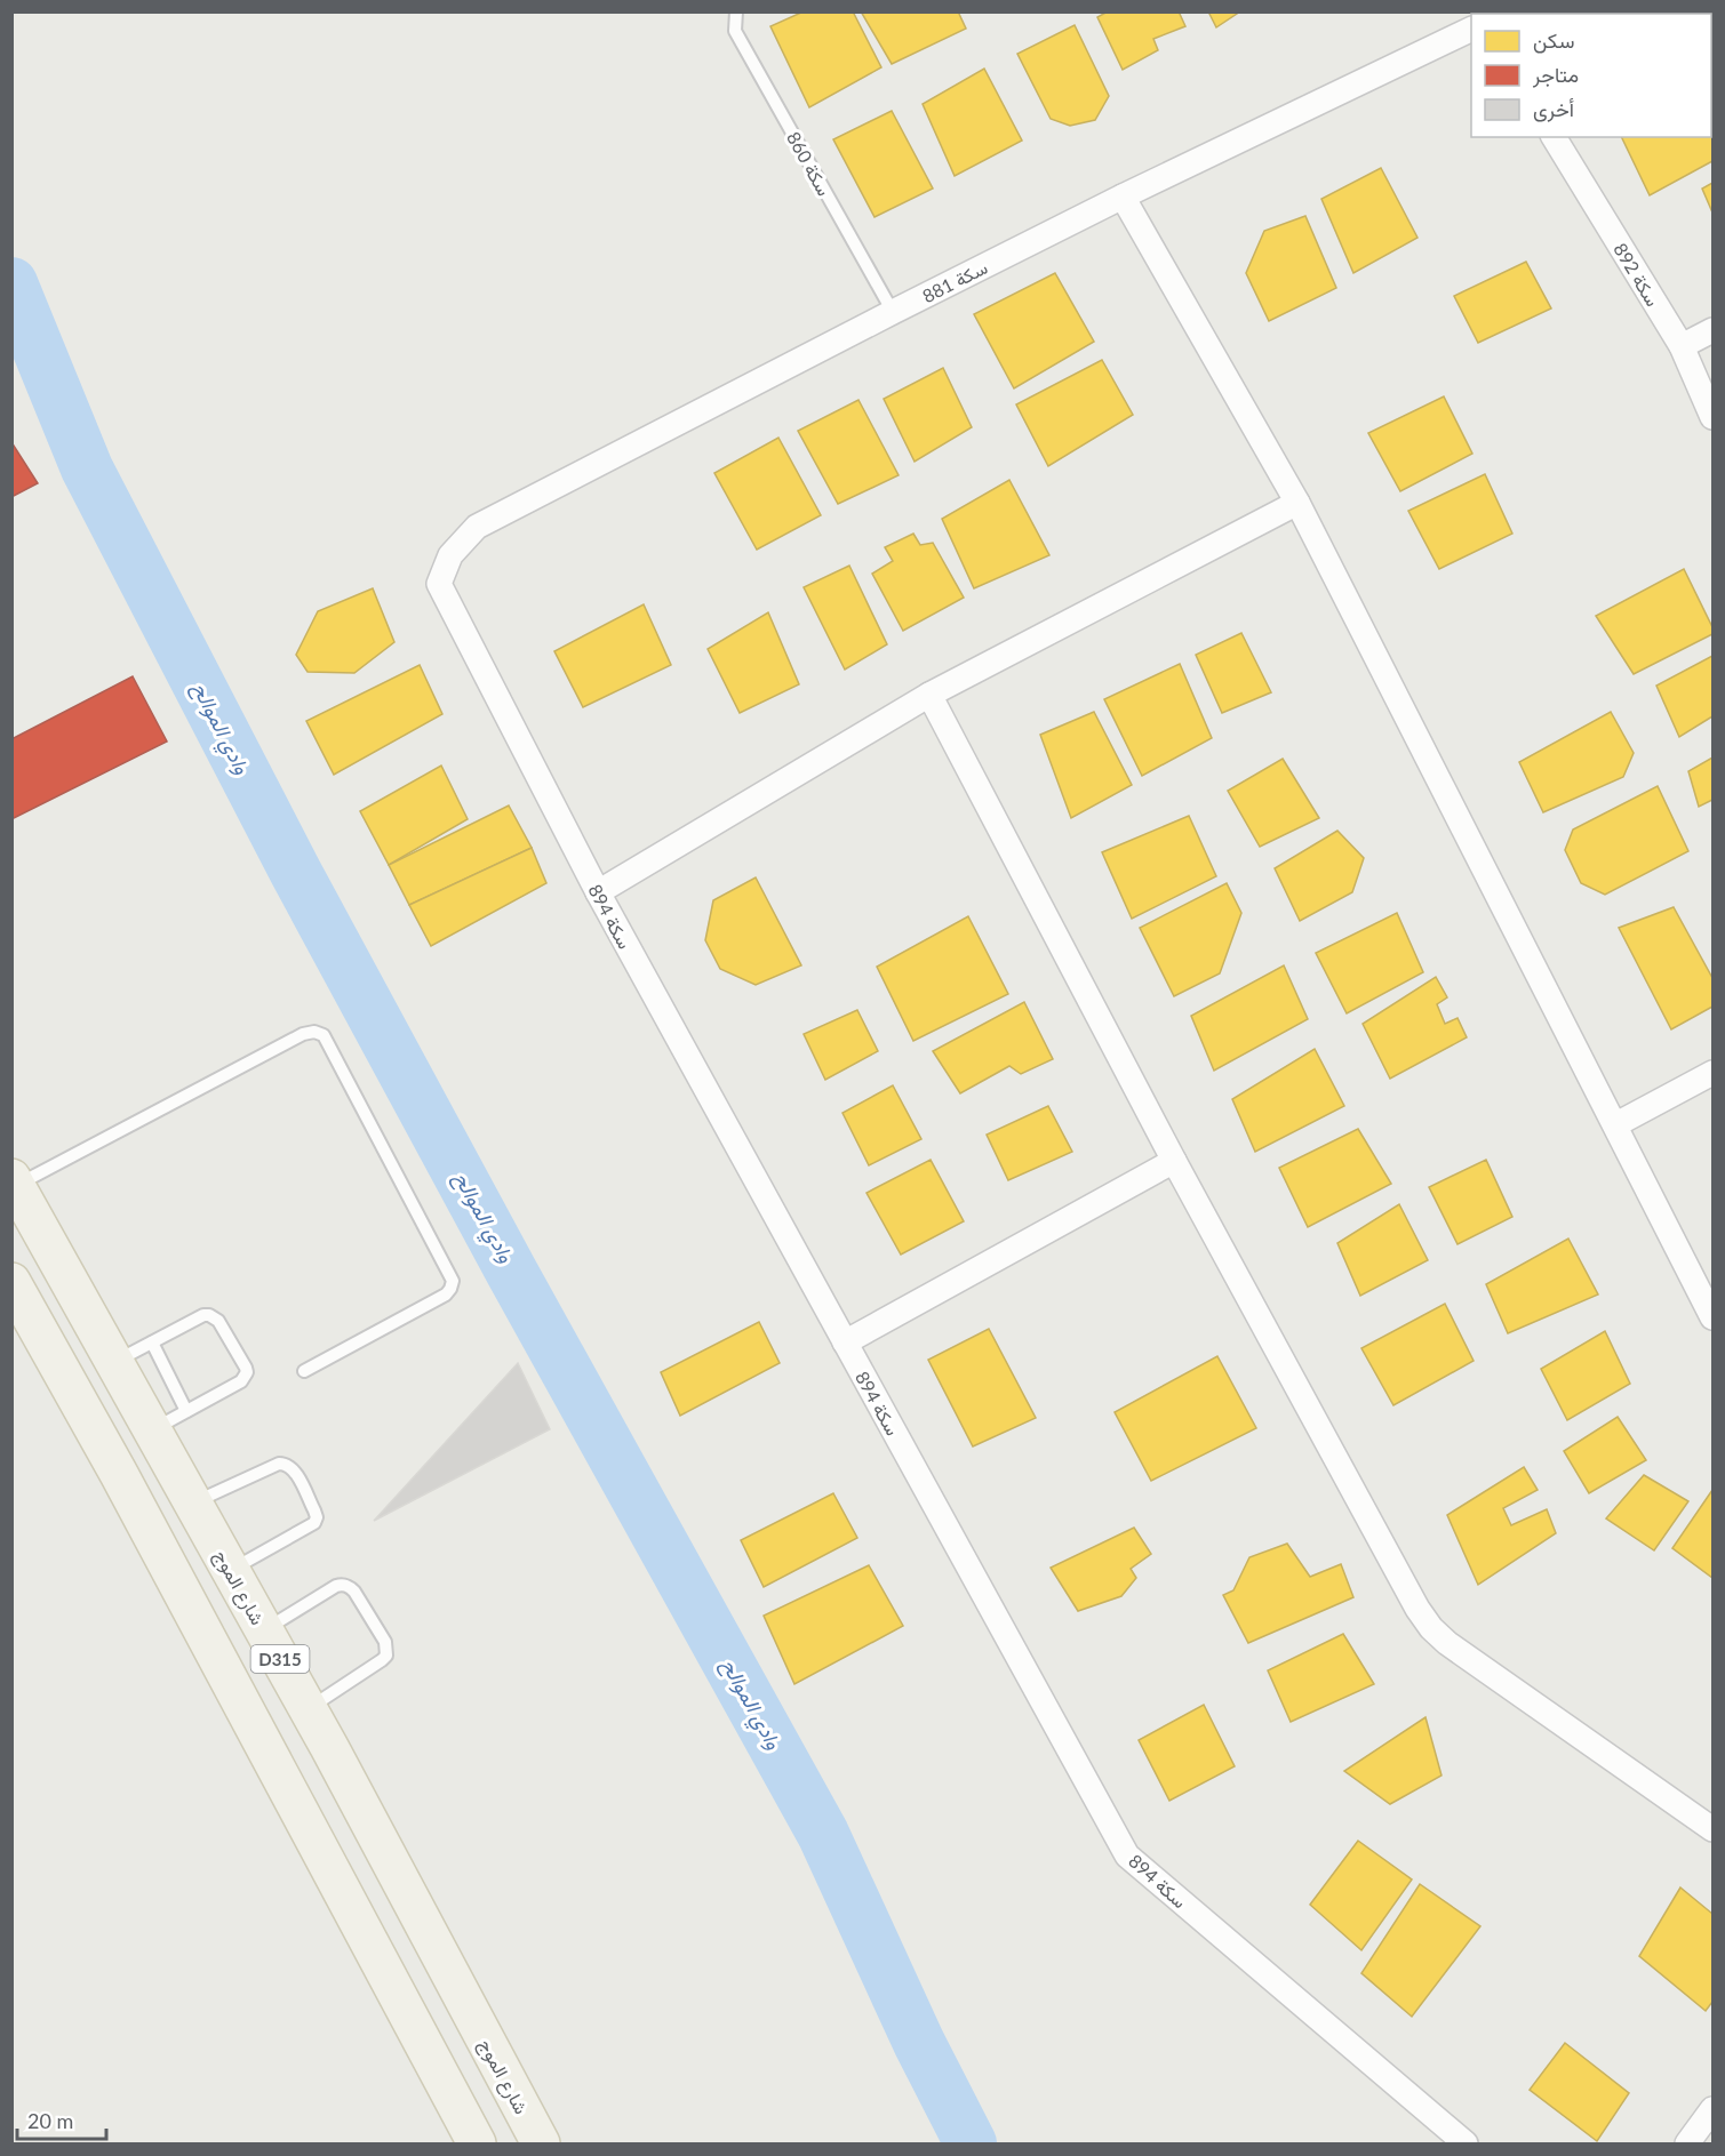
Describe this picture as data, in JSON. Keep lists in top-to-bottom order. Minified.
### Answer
{"streets":{"main road":["شارع الموج","D315"],"street":["سكة 892","سكة 881","سكة 894"],"lane":["سكة 860"]},"crossings":[["سكة 860","سكة 881"],["سكة 881","سكة 894"]],"water":["وادي الموالح"],"legend":["سكن","متاجر","أخرى"],"scale_bar":"20 m"}
